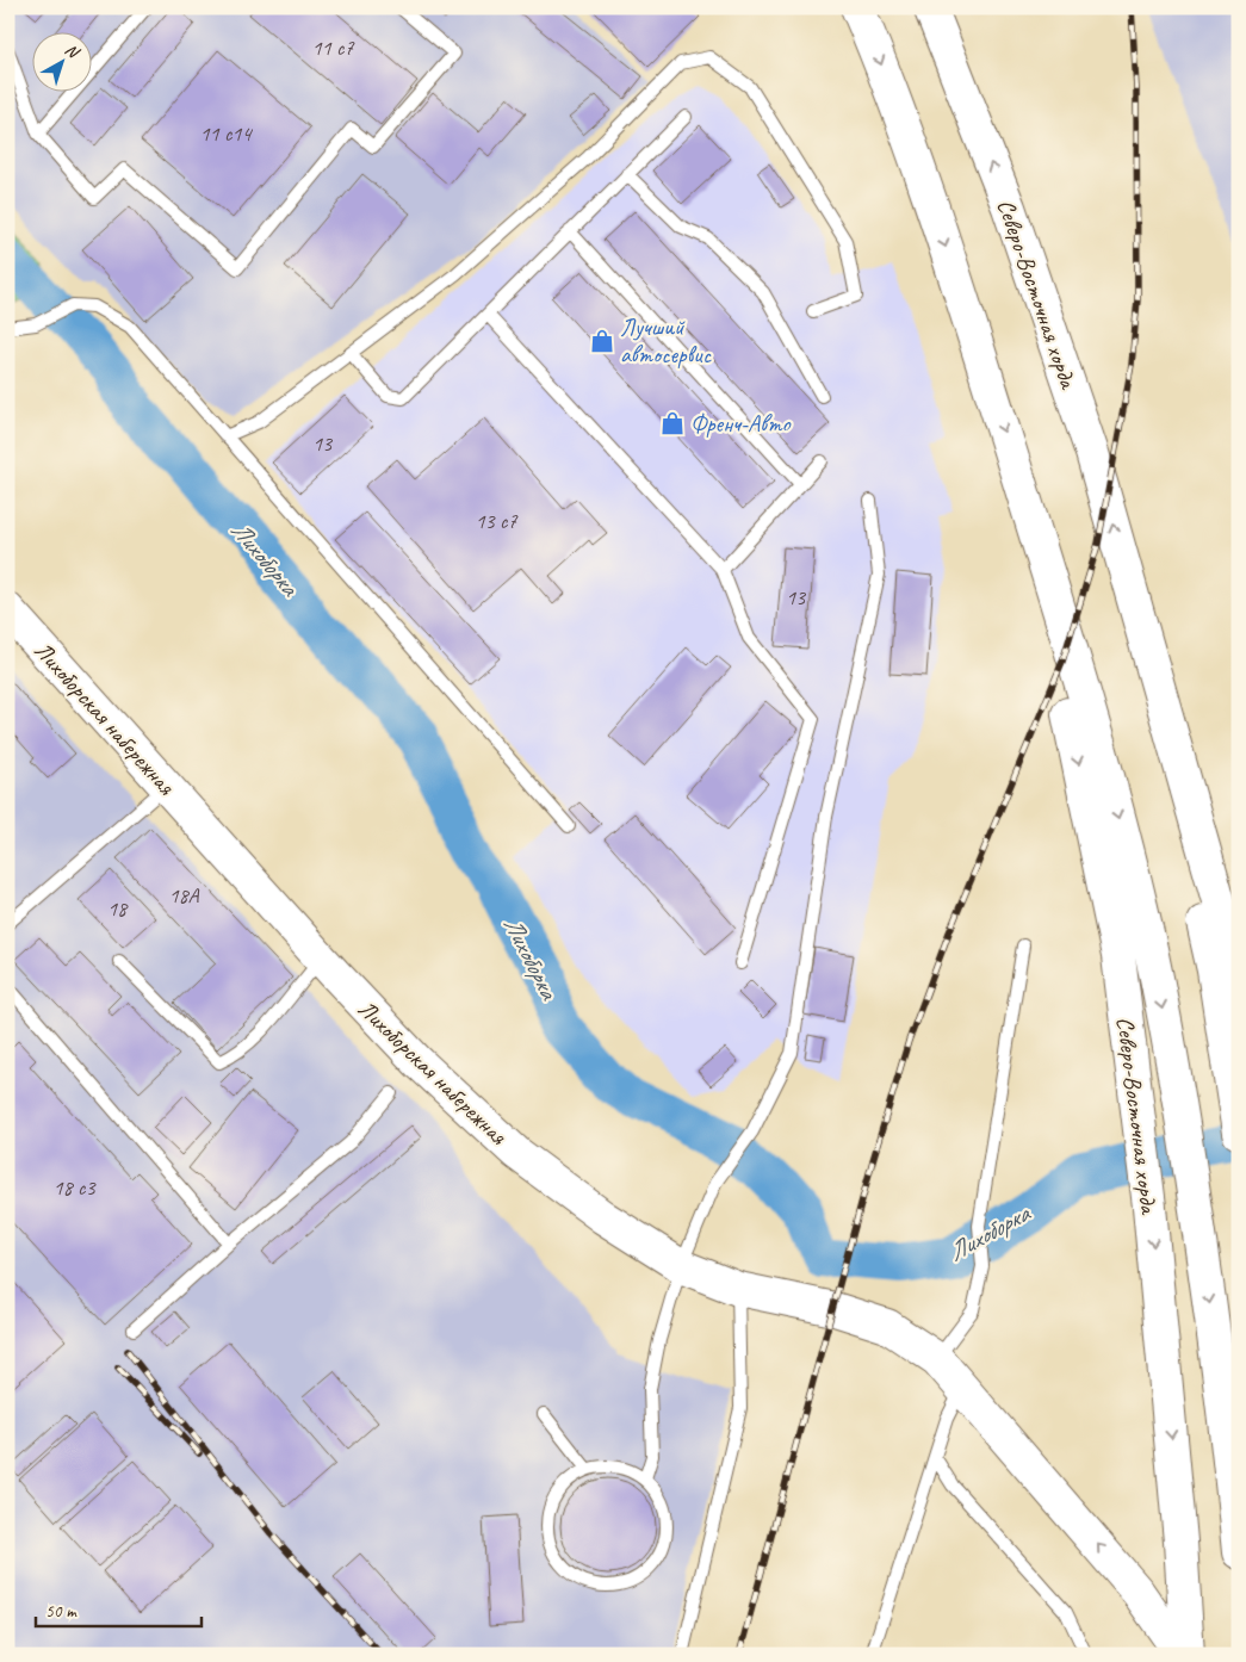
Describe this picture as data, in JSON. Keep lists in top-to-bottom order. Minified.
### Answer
{"streets":{"main road":["Северо-Восточная хорда","Лихоборская набережная"]},"water":["Лихоборка"],"places":{"shop":["Лучший автосервис","Френч-Авто"]},"house_numbers":["11 с7","11 с14","13","13 с7","13","18А","18","18 с3"],"scale_bar":"50 m","north":"top right"}
